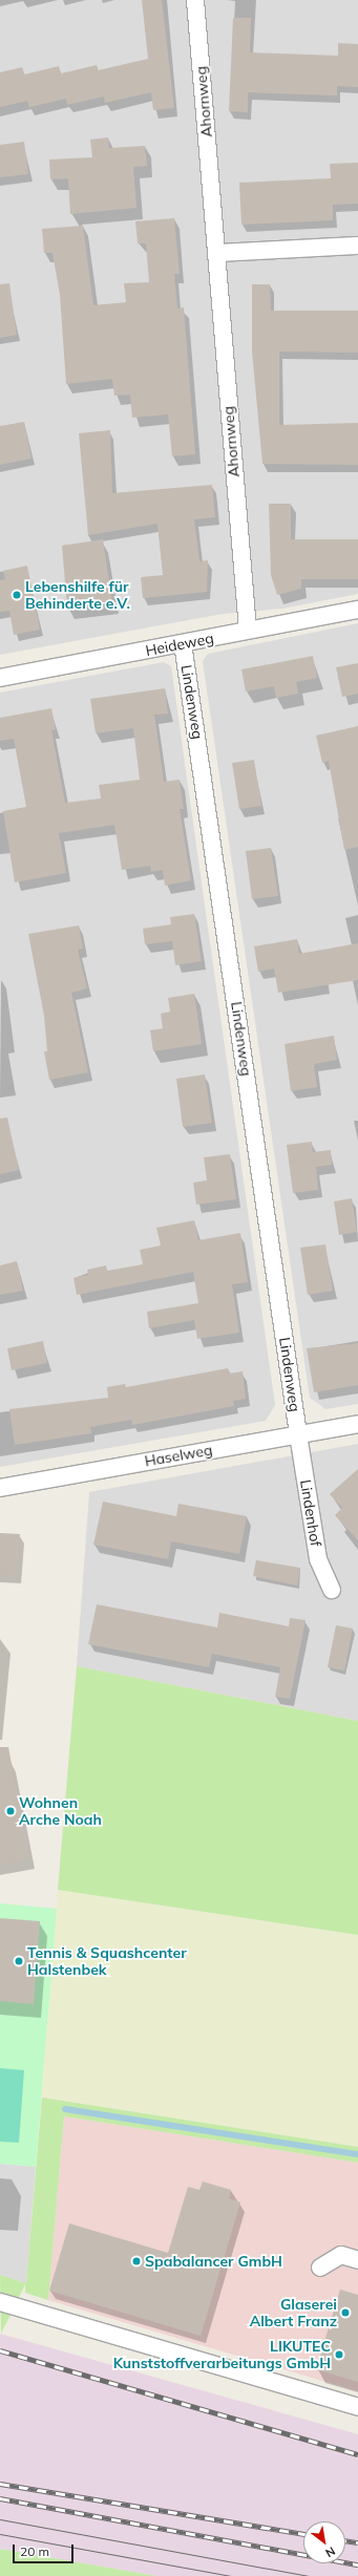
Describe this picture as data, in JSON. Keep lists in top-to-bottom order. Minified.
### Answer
{"streets":{"street":["Ahornweg","Heideweg","Lindenweg","Haselweg","Lindenhof"]},"crossings":[["Ahornweg","Heideweg"],["Heideweg","Lindenweg"],["Lindenweg","Haselweg"],["Lindenweg","Lindenhof"],["Haselweg","Lindenhof"]],"places":["Lebenshilfe für Behinderte e.V.","Wohnen Arche Noah","Tennis & Squashcenter Halstenbek","Spabalancer GmbH","Glaserei Albert Franz","LIKUTEC Kunststoffverarbeitungs GmbH"],"scale_bar":"20 m","north":"bottom right"}
